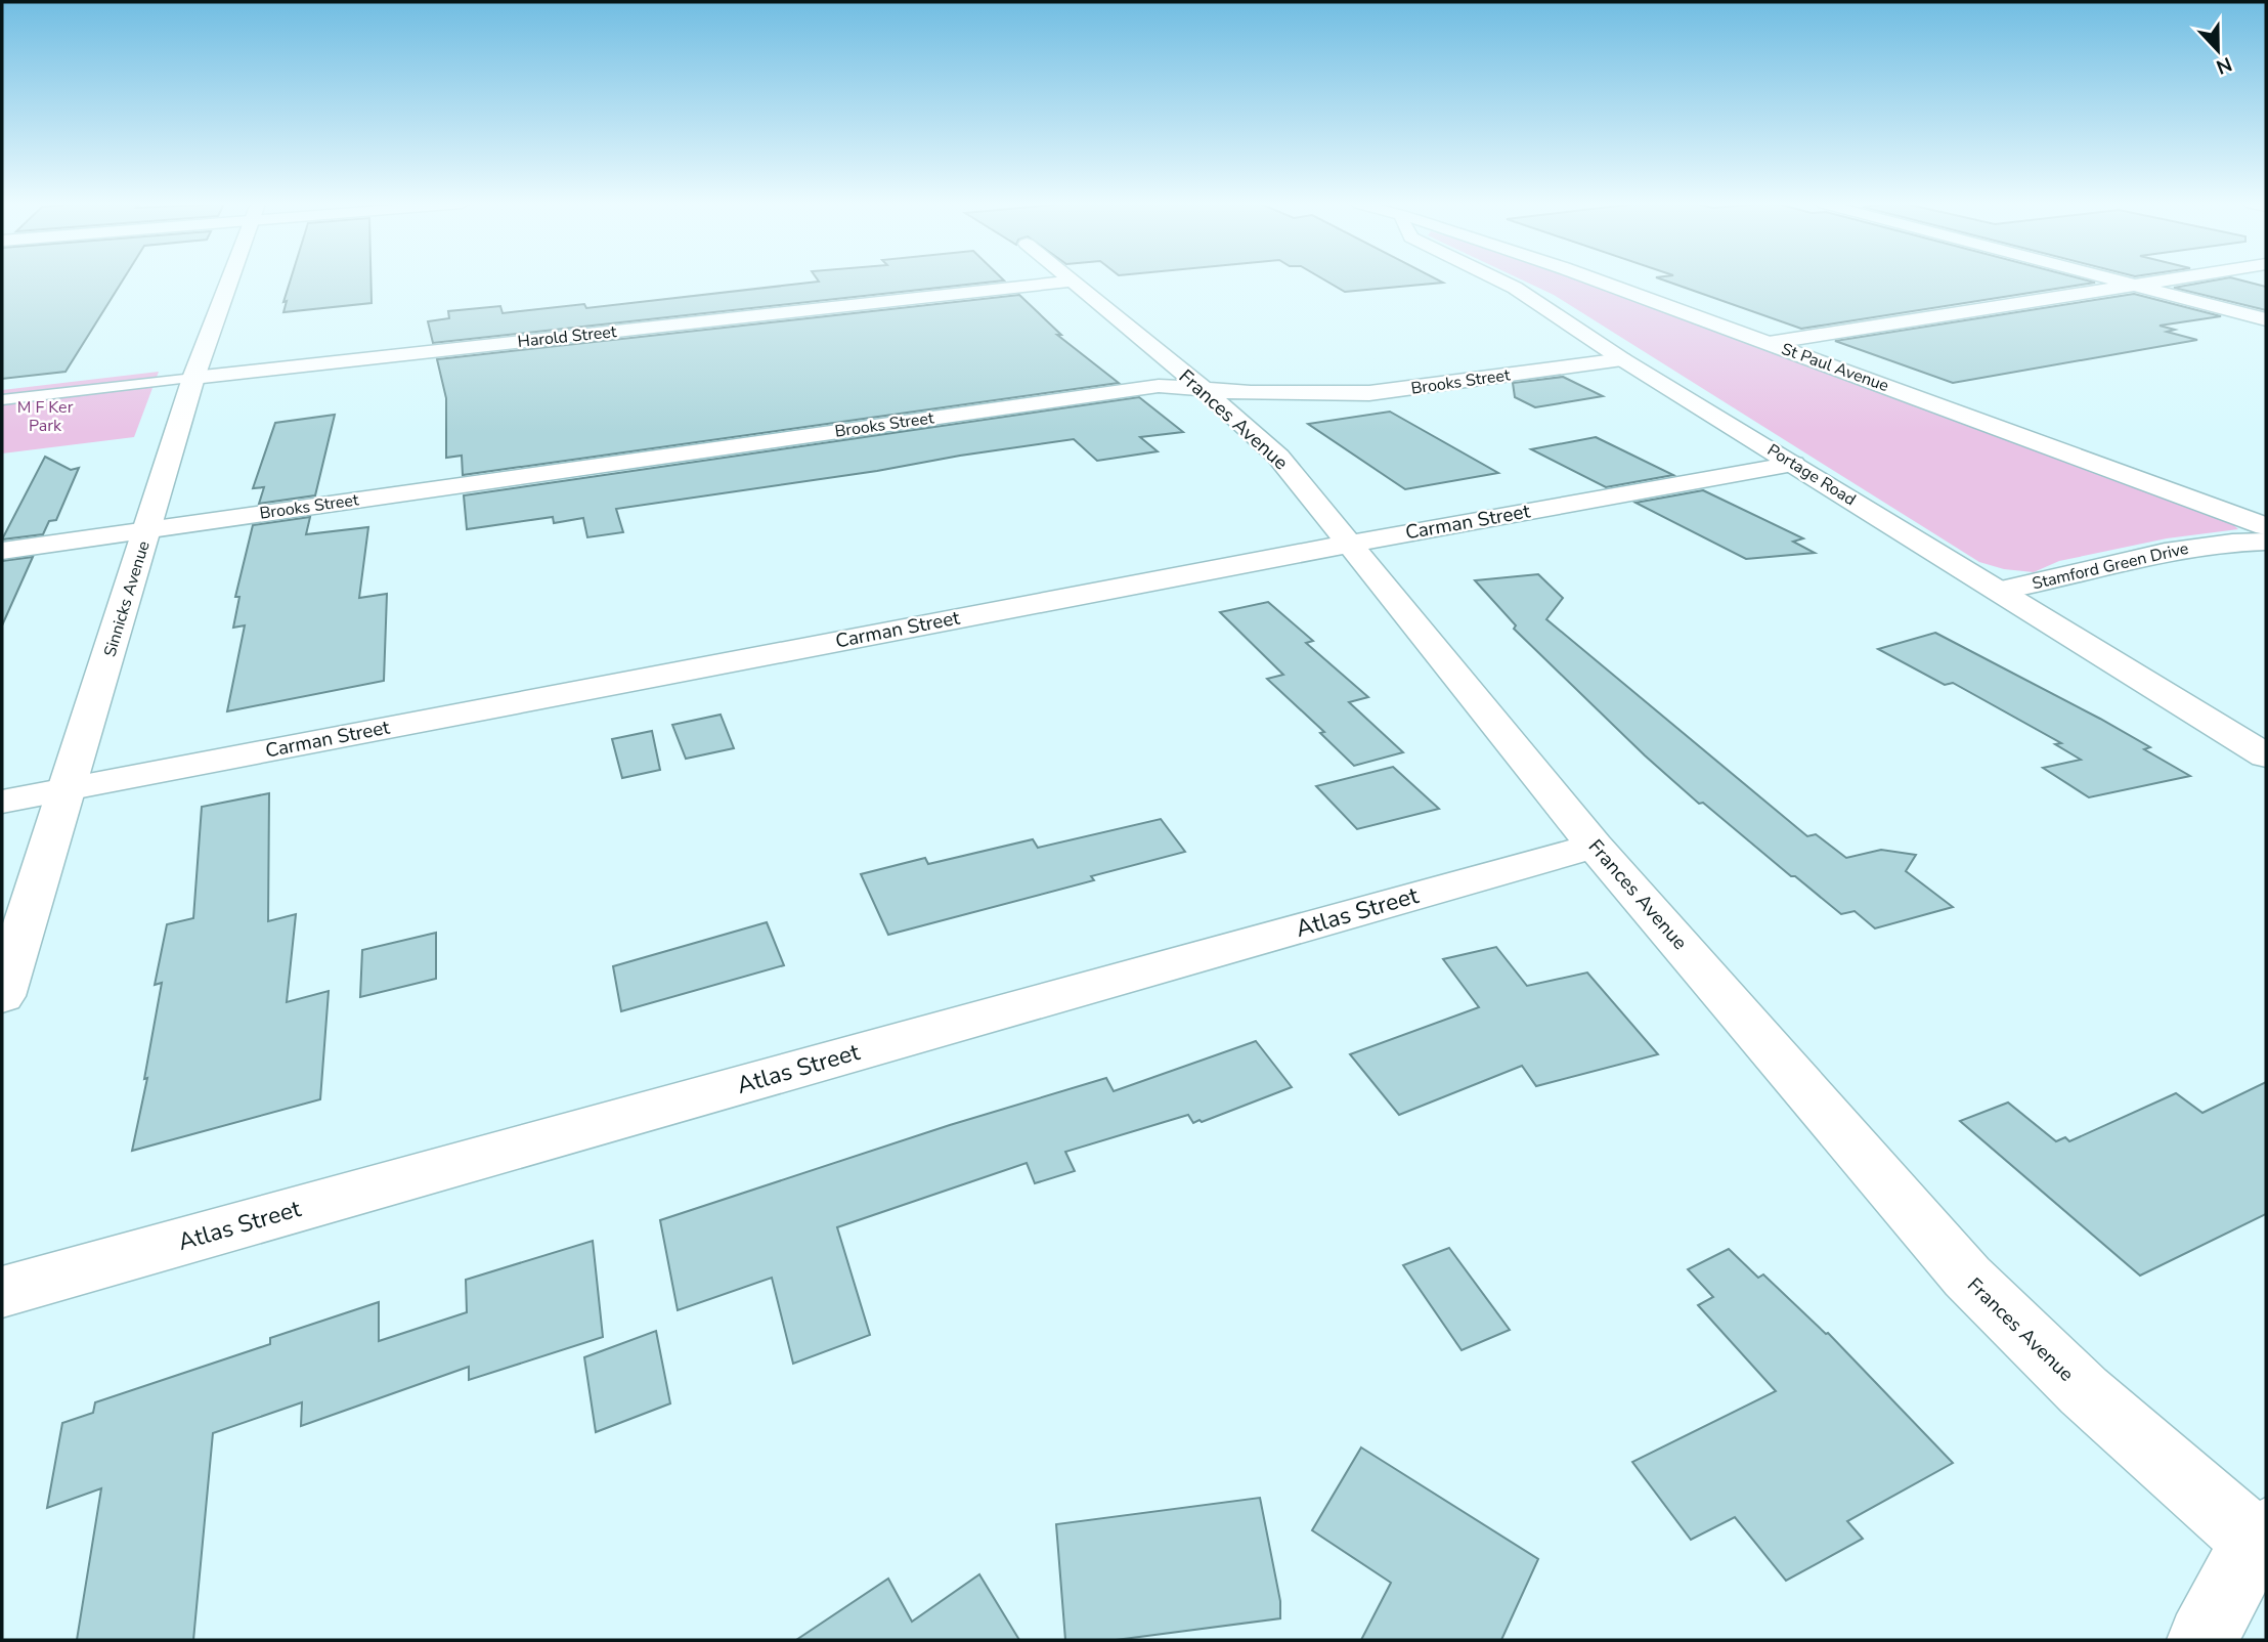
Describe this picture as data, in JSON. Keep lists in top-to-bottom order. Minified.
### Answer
{"streets":{"street":["Harold Street","St Paul Avenue","Brooks Street","Frances Avenue","Portage Road","Carman Street","Stamford Green Drive","Sinnicks Avenue","Atlas Street"]},"crossings":[["Harold Street","Frances Avenue"],["Harold Street","Sinnicks Avenue"],["Brooks Street","Frances Avenue"],["Brooks Street","Portage Road"],["Brooks Street","Sinnicks Avenue"],["Frances Avenue","Carman Street"],["Frances Avenue","Atlas Street"],["Portage Road","Carman Street"],["Portage Road","Stamford Green Drive"],["Carman Street","Sinnicks Avenue"]],"parks":["M F Ker Park"],"north":"bottom"}
